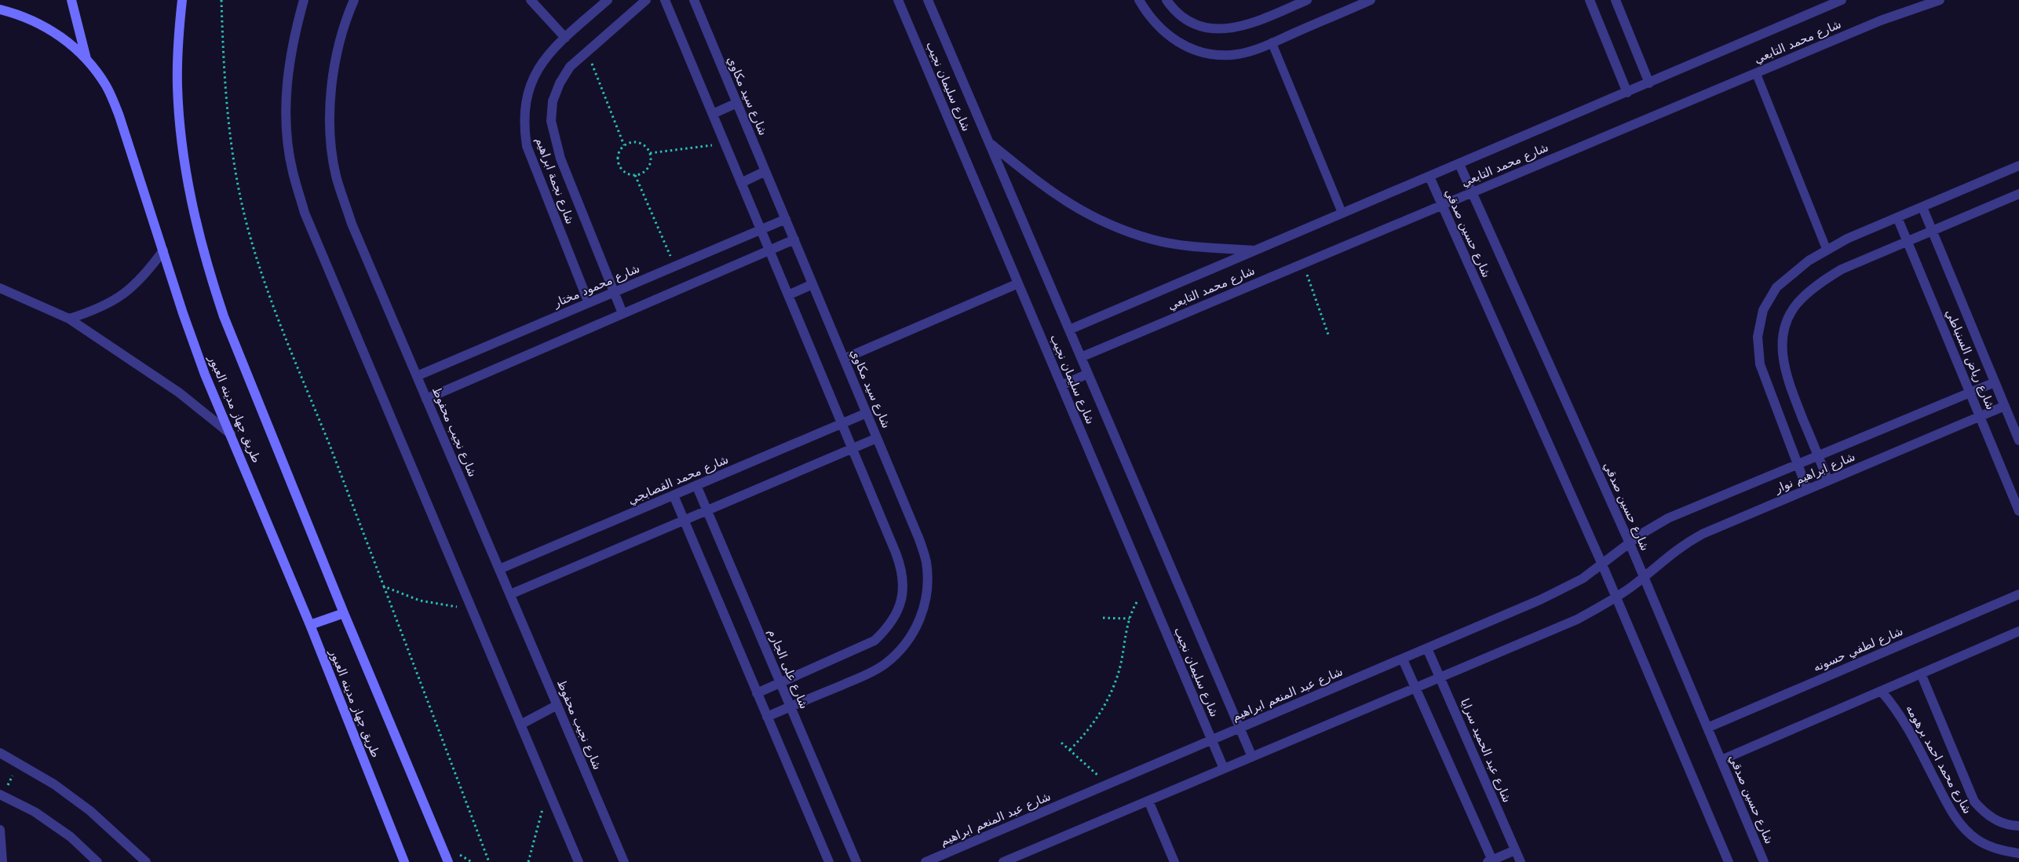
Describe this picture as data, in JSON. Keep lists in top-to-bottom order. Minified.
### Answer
{"streets":{"main road":["طريق جهاز مدينه العبور"],"street":["شارع محمد التابعي","شارع سليمان نجيب","شارع سيد مكاوي","شارع نجمة ابراهيم","شارع حسين صدقي","شارع محمود مختار","شارع رياض السنباطي","شارع نجيب محفوظ","شارع ابراهيم نوار","شارع محمد القصابجي","شارع لطفي حسونه","شارع على الجارم","شارع عبد المنعم ابراهيم","شارع عبد الحميد سرايا","شارع محمد احمد برهومه"]},"crossings":[["شارع محمد التابعي","شارع سليمان نجيب"],["شارع محمد التابعي","شارع حسين صدقي"],["شارع سليمان نجيب","شارع عبد المنعم ابراهيم"],["شارع سيد مكاوي","شارع محمود مختار"],["شارع سيد مكاوي","شارع محمد القصابجي"],["شارع سيد مكاوي","شارع على الجارم"],["شارع نجمة ابراهيم","شارع محمود مختار"],["شارع حسين صدقي","شارع ابراهيم نوار"],["شارع حسين صدقي","شارع لطفي حسونه"],["شارع حسين صدقي","شارع عبد المنعم ابراهيم"],["شارع محمود مختار","شارع نجيب محفوظ"],["شارع رياض السنباطي","شارع ابراهيم نوار"],["شارع نجيب محفوظ","شارع محمد القصابجي"],["شارع ابراهيم نوار","شارع عبد المنعم ابراهيم"],["شارع محمد القصابجي","شارع على الجارم"],["شارع عبد المنعم ابراهيم","شارع عبد الحميد سرايا"]]}
